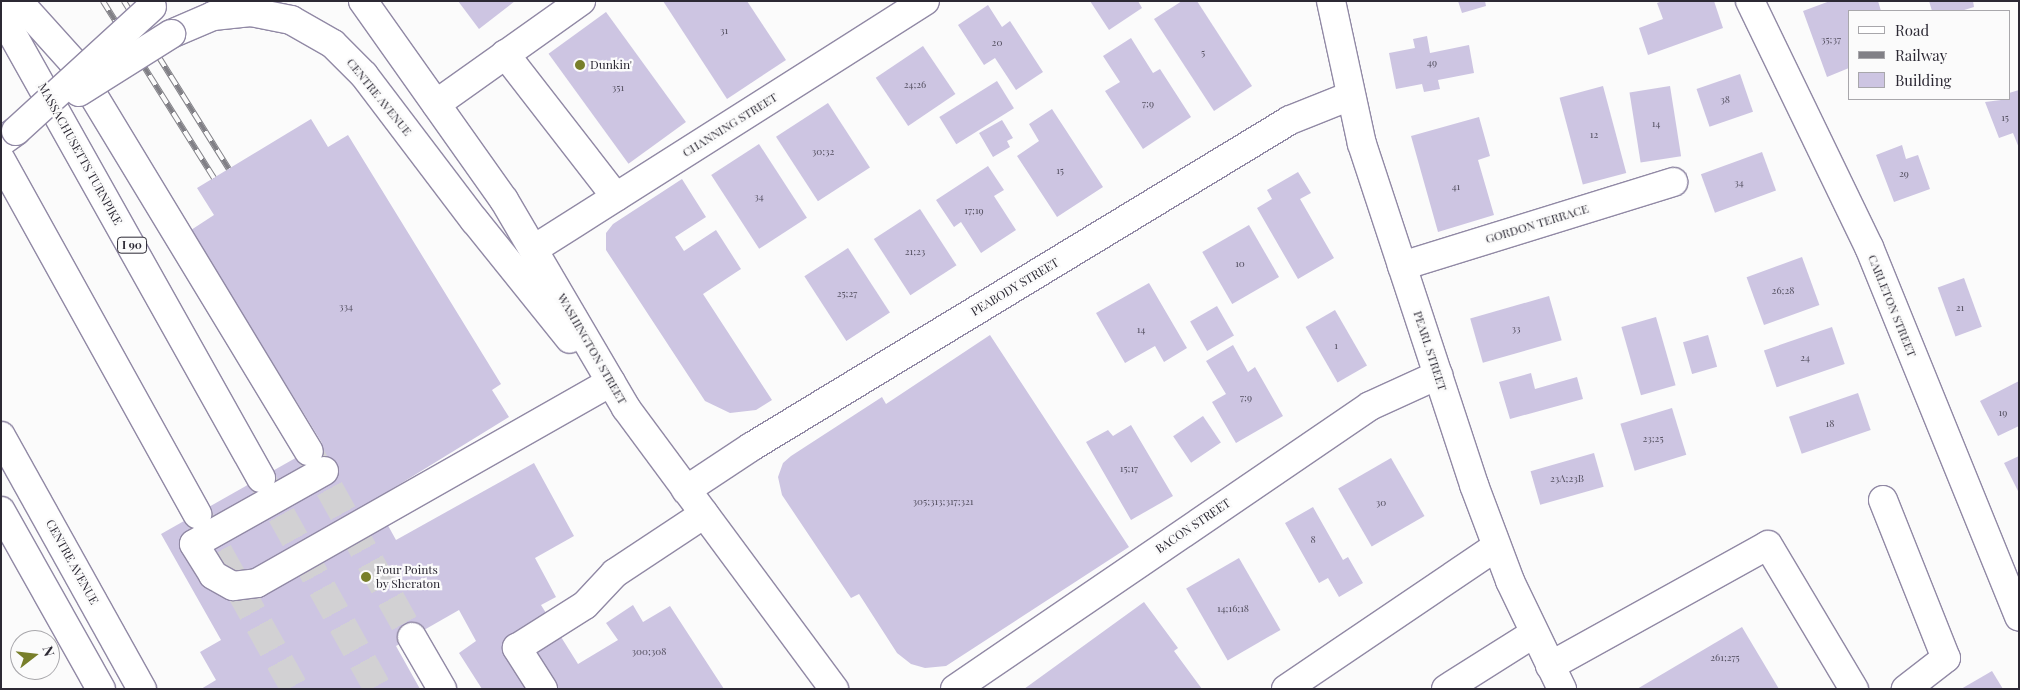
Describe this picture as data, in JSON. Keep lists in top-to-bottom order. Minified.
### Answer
{"streets":{"main road":["CENTRE AVENUE","CHANNING STREET","MASSACHUSETTS TURNPIKE","GORDON TERRACE","I 90","PEABODY STREET","CARLETON STREET","WASHINGTON STREET","PEARL STREET","BACON STREET"]},"crossings":[["CENTRE AVENUE","WASHINGTON STREET"],["CHANNING STREET","WASHINGTON STREET"],["GORDON TERRACE","PEARL STREET"],["PEABODY STREET","WASHINGTON STREET"],["PEABODY STREET","PEARL STREET"],["PEARL STREET","BACON STREET"]],"places":["Dunkin'","Four Points by Sheraton"],"house_numbers":["31","35;37","20","5","49","24;26","351","38","7;9","15","14","12","30;32","15","29","34","41","34","17;19","21;23","10","26;28","25;27","334","21","33","14","1","24","7;9","19","18","23;25","15;17","23A;23B","305;313;317;321","30","8","14;16;18","300;308","261;275"],"legend":["Road","Railway","Building"],"north":"right"}
